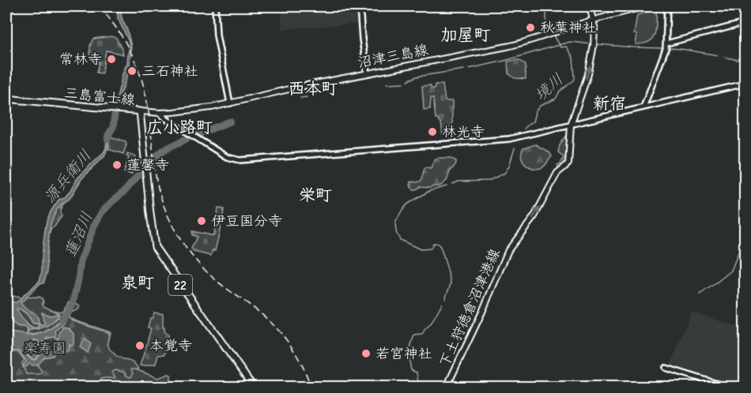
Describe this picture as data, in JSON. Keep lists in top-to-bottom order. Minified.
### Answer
{"streets":{"main road":["沼津三島線","三島富士線","22","下土狩徳倉沼津港線"]},"crossings":[["沼津三島線","三島富士線"],["沼津三島線","下土狩徳倉沼津港線"]],"one_way":["下土狩徳倉沼津港線"],"districts":["加屋町","西本町","新宿","広小路町","栄町","泉町"],"water":["境川","源兵衛川","蓮沼川"],"parks":["楽寿園"],"places":["秋葉神社","常林寺","三石神社","林光寺","蓮馨寺","伊豆国分寺","本覚寺","若宮神社"]}
